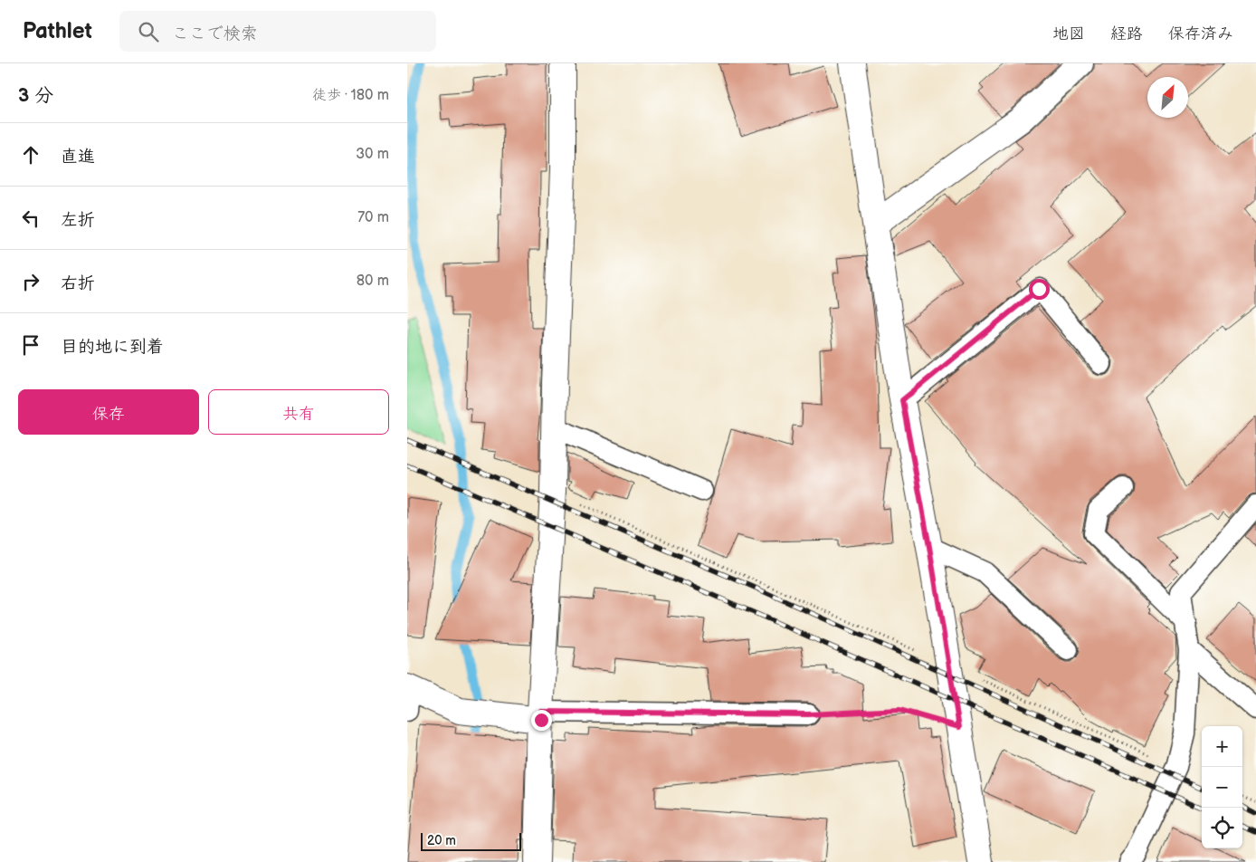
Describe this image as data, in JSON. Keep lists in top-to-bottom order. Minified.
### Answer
{"scale_bar":"20 m","north":"top right","page":{"header":"Pathlet","search":"ここで検索","nav":["地図","経路","保存済み"],"heading":["3 分","徒歩 · 180 m"],"list":[["直進","30 m"],["左折","70 m"],["右折","80 m"],"目的地に到着"],"buttons":["保存","共有"],"map_buttons":["+","−"],"scale":"20 m"}}
